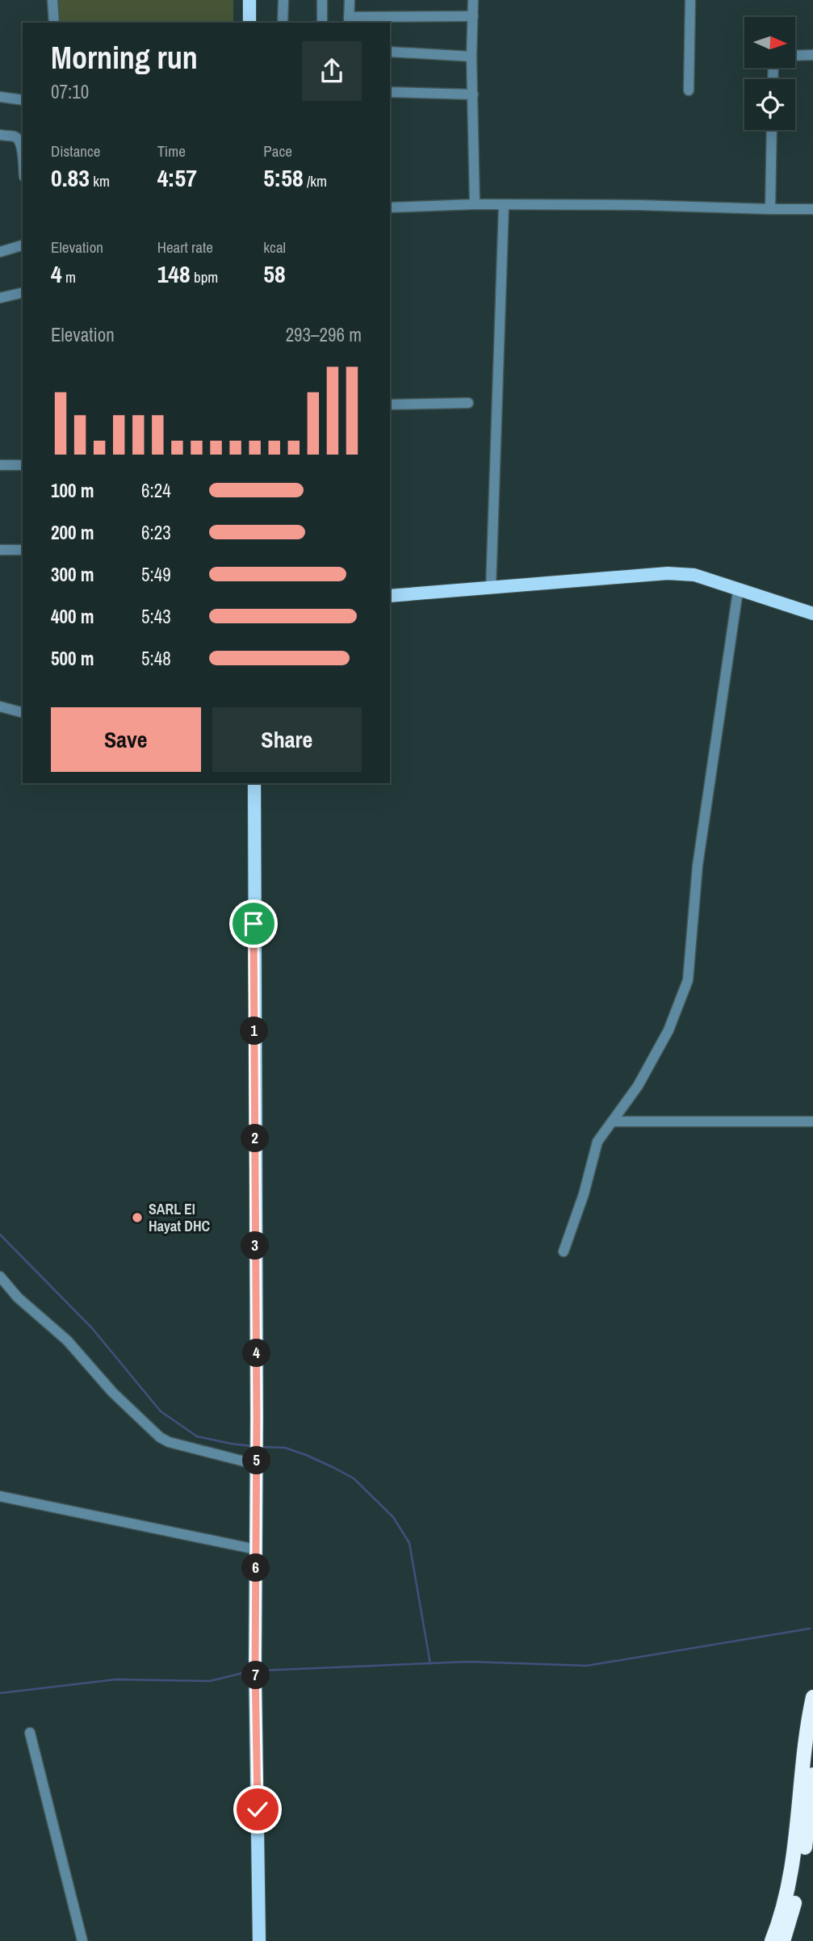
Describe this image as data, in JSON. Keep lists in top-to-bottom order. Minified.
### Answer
{"places":["SARL El Hayat DHC"],"north":"right","page":{"heading":["Morning run","07:10"],"stats":[["Distance","0.83 km"],["Time","4:57"],["Pace","5:58 /km"],["Elevation","4 m"],["Heart rate","148 bpm"],["kcal","58"]],"chart":["Elevation","293–296 m"],"list":[{"name":"100 m","note":"6:24"},{"name":"200 m","note":"6:23"},{"name":"300 m","note":"5:49"},{"name":"400 m","note":"5:43"},{"name":"500 m","note":"5:48"}],"buttons":["Save","Share"],"pins":["1","2","3","4","5","6","7"]}}
